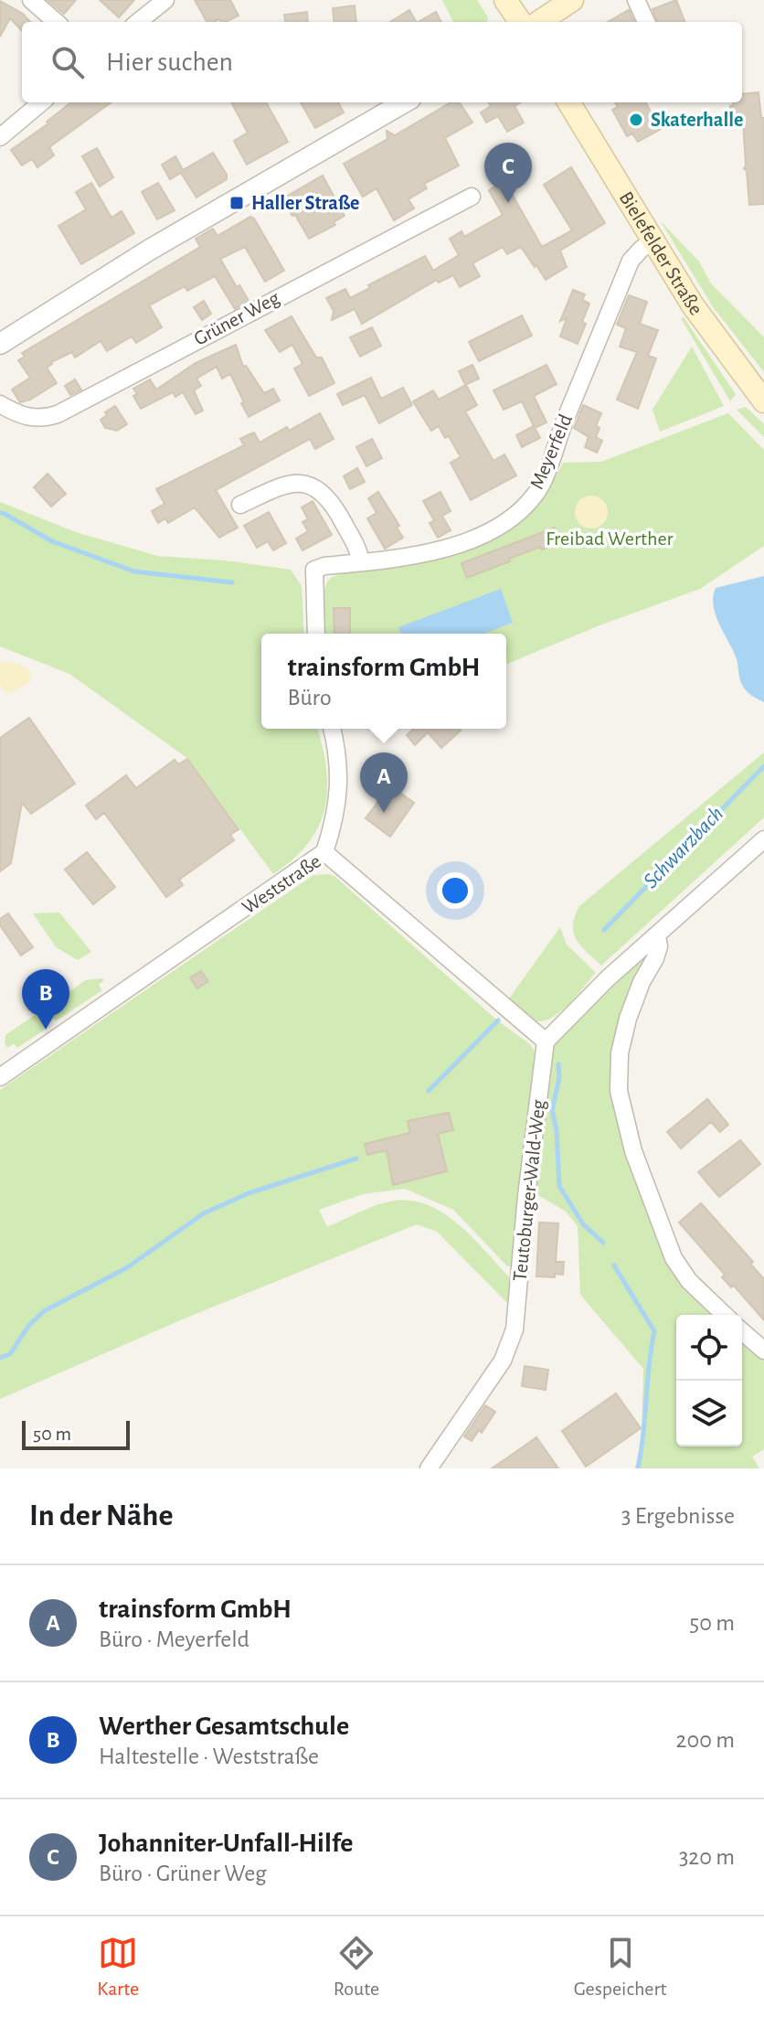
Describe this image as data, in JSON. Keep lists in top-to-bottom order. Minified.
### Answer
{"streets":{"main road":["Bielefelder Straße"],"street":["Grüner Weg","Meyerfeld","Weststraße","Teutoburger-Wald-Weg"]},"crossings":[["Bielefelder Straße","Meyerfeld"],["Weststraße","Teutoburger-Wald-Weg"]],"water":["Schwarzbach"],"parks":["Freibad Werther"],"places":{"other":["Skaterhalle"],"transit":["Haller Straße"]},"scale_bar":"50 m","page":{"search":"Hier suchen","pins":["C","A","B"],"popup":["trainsform GmbH","Büro"],"scale":"50 m","heading":["In der Nähe","3 Ergebnisse"],"list":[{"mark":"A","name":"trainsform GmbH","note":"Büro · Meyerfeld","value":"50 m"},{"mark":"B","name":"Werther Gesamtschule","note":"Haltestelle · Weststraße","value":"200 m"},{"mark":"C","name":"Johanniter-Unfall-Hilfe","note":"Büro · Grüner Weg","value":"320 m"}],"nav":["Karte","Route","Gespeichert"]}}
